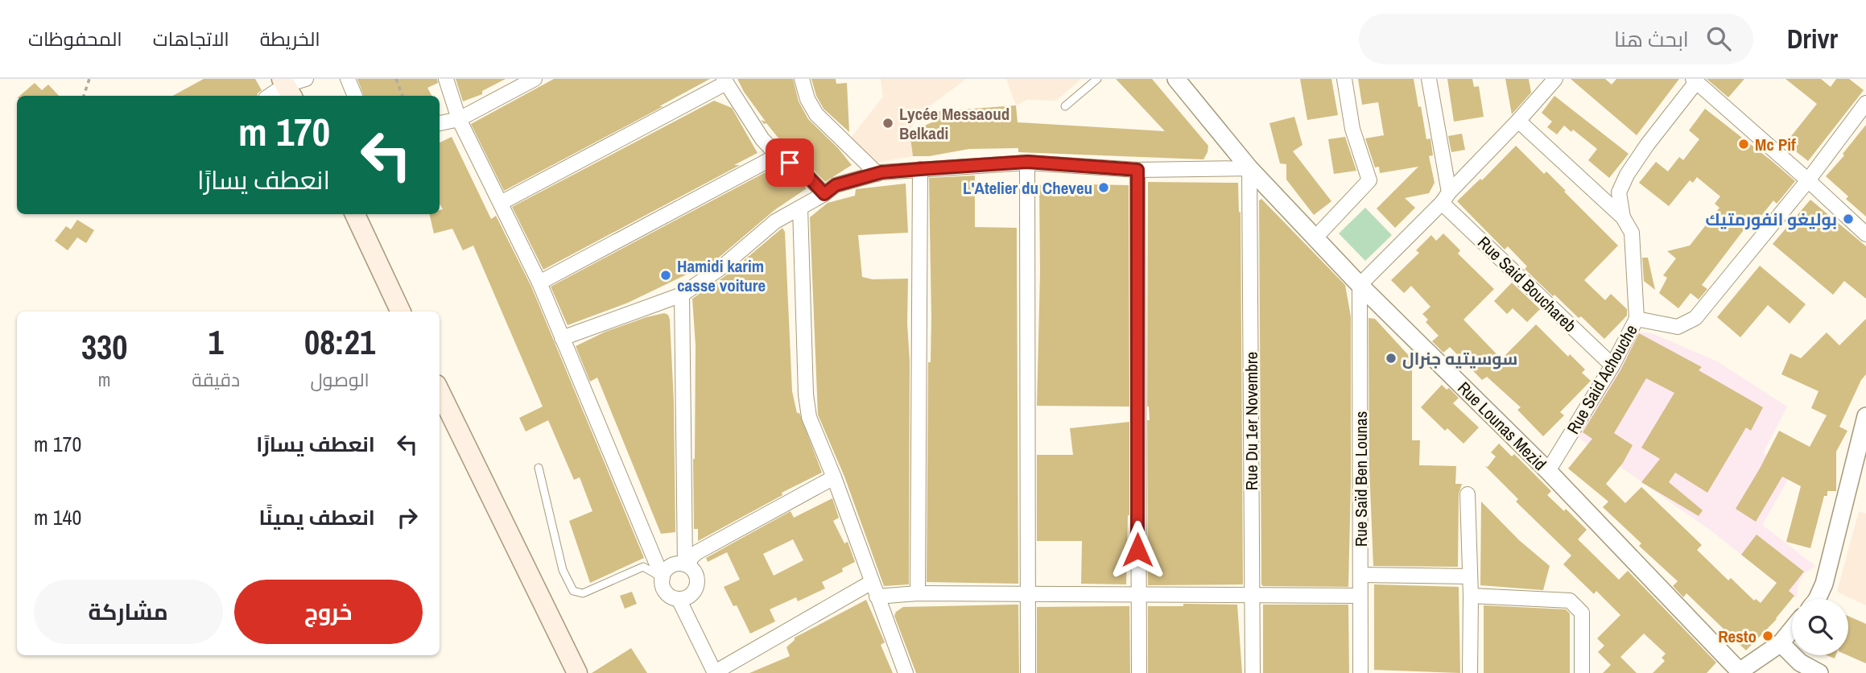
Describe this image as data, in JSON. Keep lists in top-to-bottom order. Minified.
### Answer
{"streets":{"street":["Rue Said Bouchareb","Rue Said Achouche","Rue Du 1er Novembre","Rue Lounas Mezid","Rue Saïd Ben Lounas"]},"crossings":[["Rue Said Bouchareb","Rue Said Achouche"],["Rue Said Achouche","Rue Lounas Mezid"],["Rue Du 1er Novembre","Rue Lounas Mezid"],["Rue Lounas Mezid","Rue Saïd Ben Lounas"]],"places":["Lycée Messaoud Belkadi","Mc Pif","L'Atelier du Cheveu","بوليغو انفورمتيك","Hamidi karim casse voiture","سوسيتيه جنرال","Resto"],"page":{"header":"Drivr","search":"ابحث هنا","nav":["الخريطة","الاتجاهات","المحفوظات"],"turn":["170 m","انعطف يسارًا"],"eta":["08:21","الوصول","1","دقيقة","330","m"],"list":[{"name":"انعطف يسارًا","value":"170 m"},{"name":"انعطف يمينًا","value":"140 m"}],"buttons":["خروج","مشاركة"]}}
